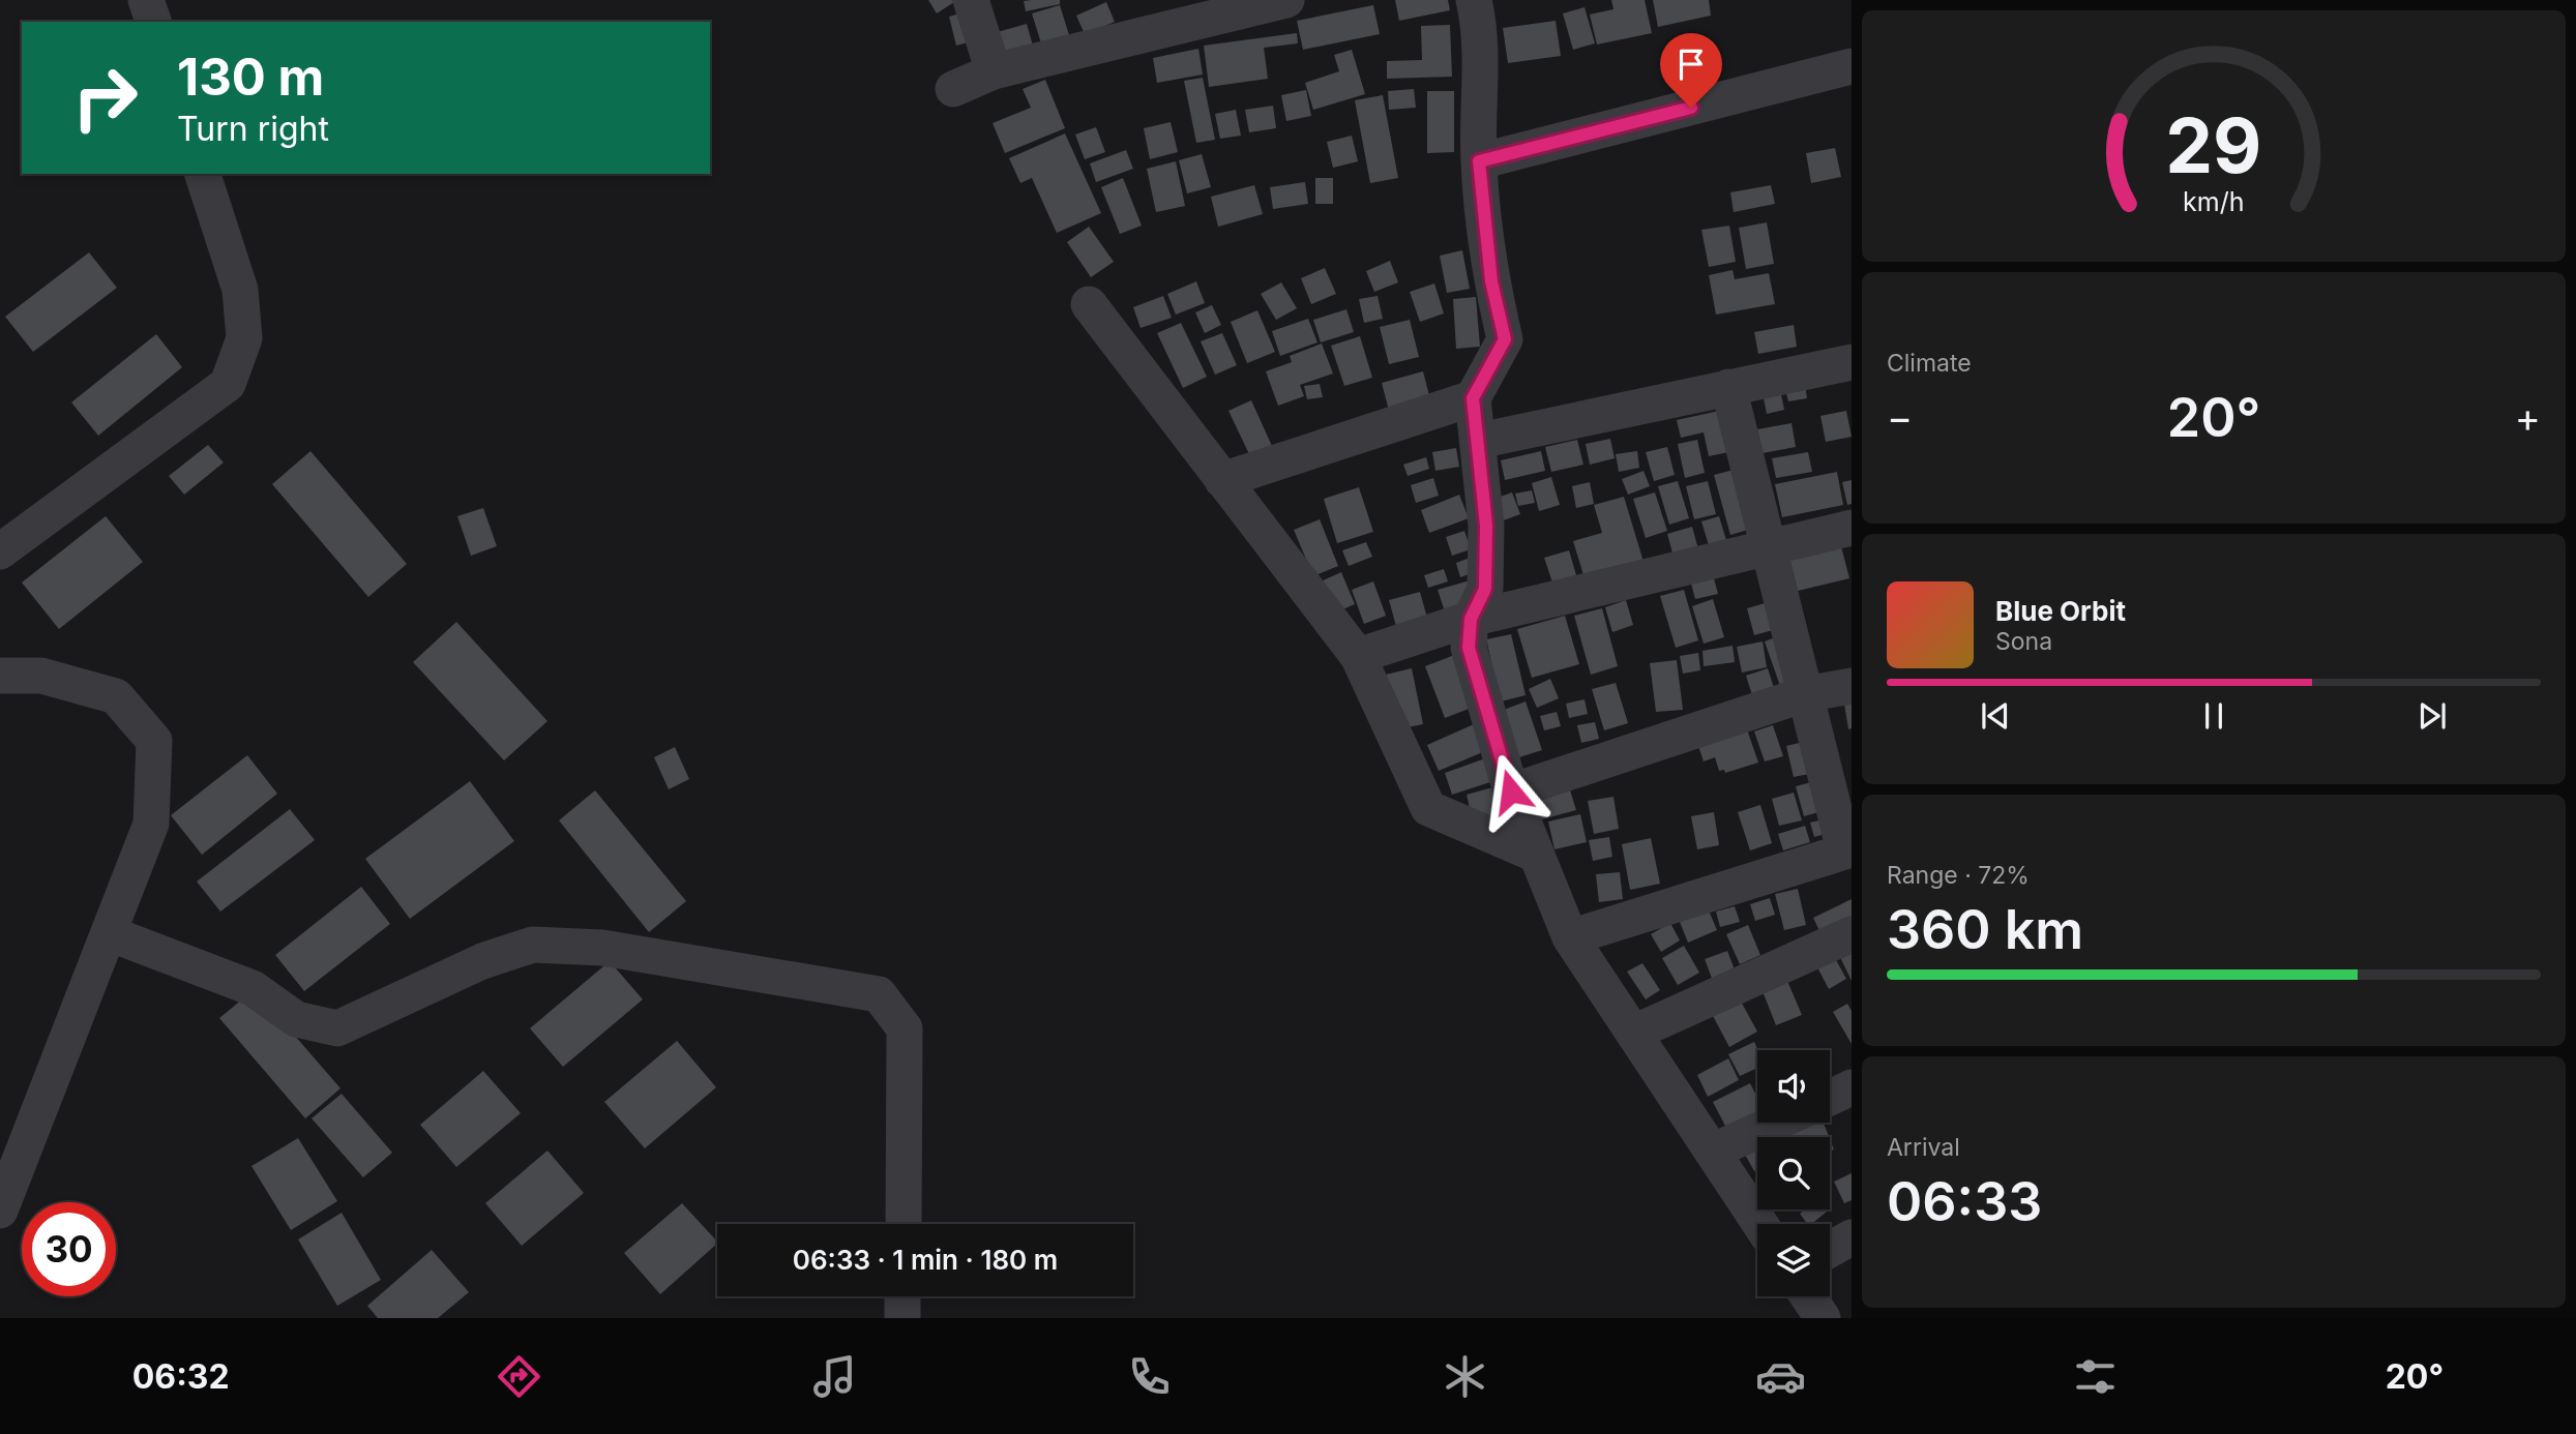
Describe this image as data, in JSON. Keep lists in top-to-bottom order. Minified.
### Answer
{"page":{"turn":["130 m","Turn right"],"tile":["Climate",["Range · 72%","360 km"],["Arrival","06:33"]],"heat":["−","20°","+"],"song":["Blue Orbit","Sona"],"limit":"30","trip":"06:33 · 1 min · 180 m","tabs":["06:32","20°"],"gauge":["29","km/h"]}}
